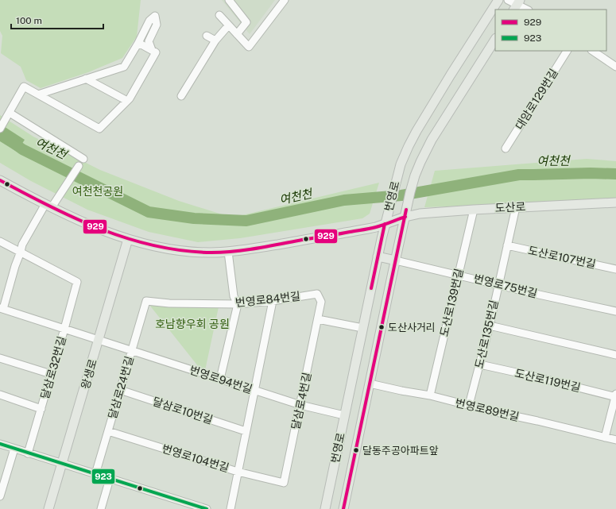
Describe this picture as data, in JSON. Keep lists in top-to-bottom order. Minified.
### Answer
{"streets":{"main road":["번영로","도산로","왕생로"],"street":["대암로129번길","도산로107번길","번영로75번길","번영로84번길","도산로139번길","도산로135번길","달삼로32번길","번영로94번길","도산로119번길","달삼로24번길","달삼로4번길","번영로89번길","달삼로10번길","번영로104번길"]},"crossings":[["번영로","도산로"],["번영로","번영로75번길"],["번영로","번영로94번길"],["번영로","번영로89번길"],["도산로","도산로139번길"],["도산로","도산로135번길"],["도산로","왕생로"],["도산로107번길","도산로135번길"],["번영로75번길","도산로139번길"],["번영로75번길","도산로135번길"],["번영로84번길","달삼로24번길"],["번영로84번길","달삼로4번길"],["도산로139번길","번영로89번길"],["도산로135번길","도산로119번길"],["도산로135번길","번영로89번길"],["달삼로32번길","번영로94번길"],["왕생로","번영로94번길"],["번영로94번길","달삼로24번길"],["번영로94번길","달삼로4번길"],["도산로119번길","번영로89번길"],["달삼로24번길","달삼로10번길"],["달삼로24번길","번영로104번길"],["달삼로4번길","번영로104번길"]],"water":["여천천"],"parks":["여천천공원","호남향우회 공원"],"places":["도산사거리","달동주공아파트앞"],"lines":["transit line 929","transit line 923"],"legend":["929","923"],"scale_bar":"100 m"}
